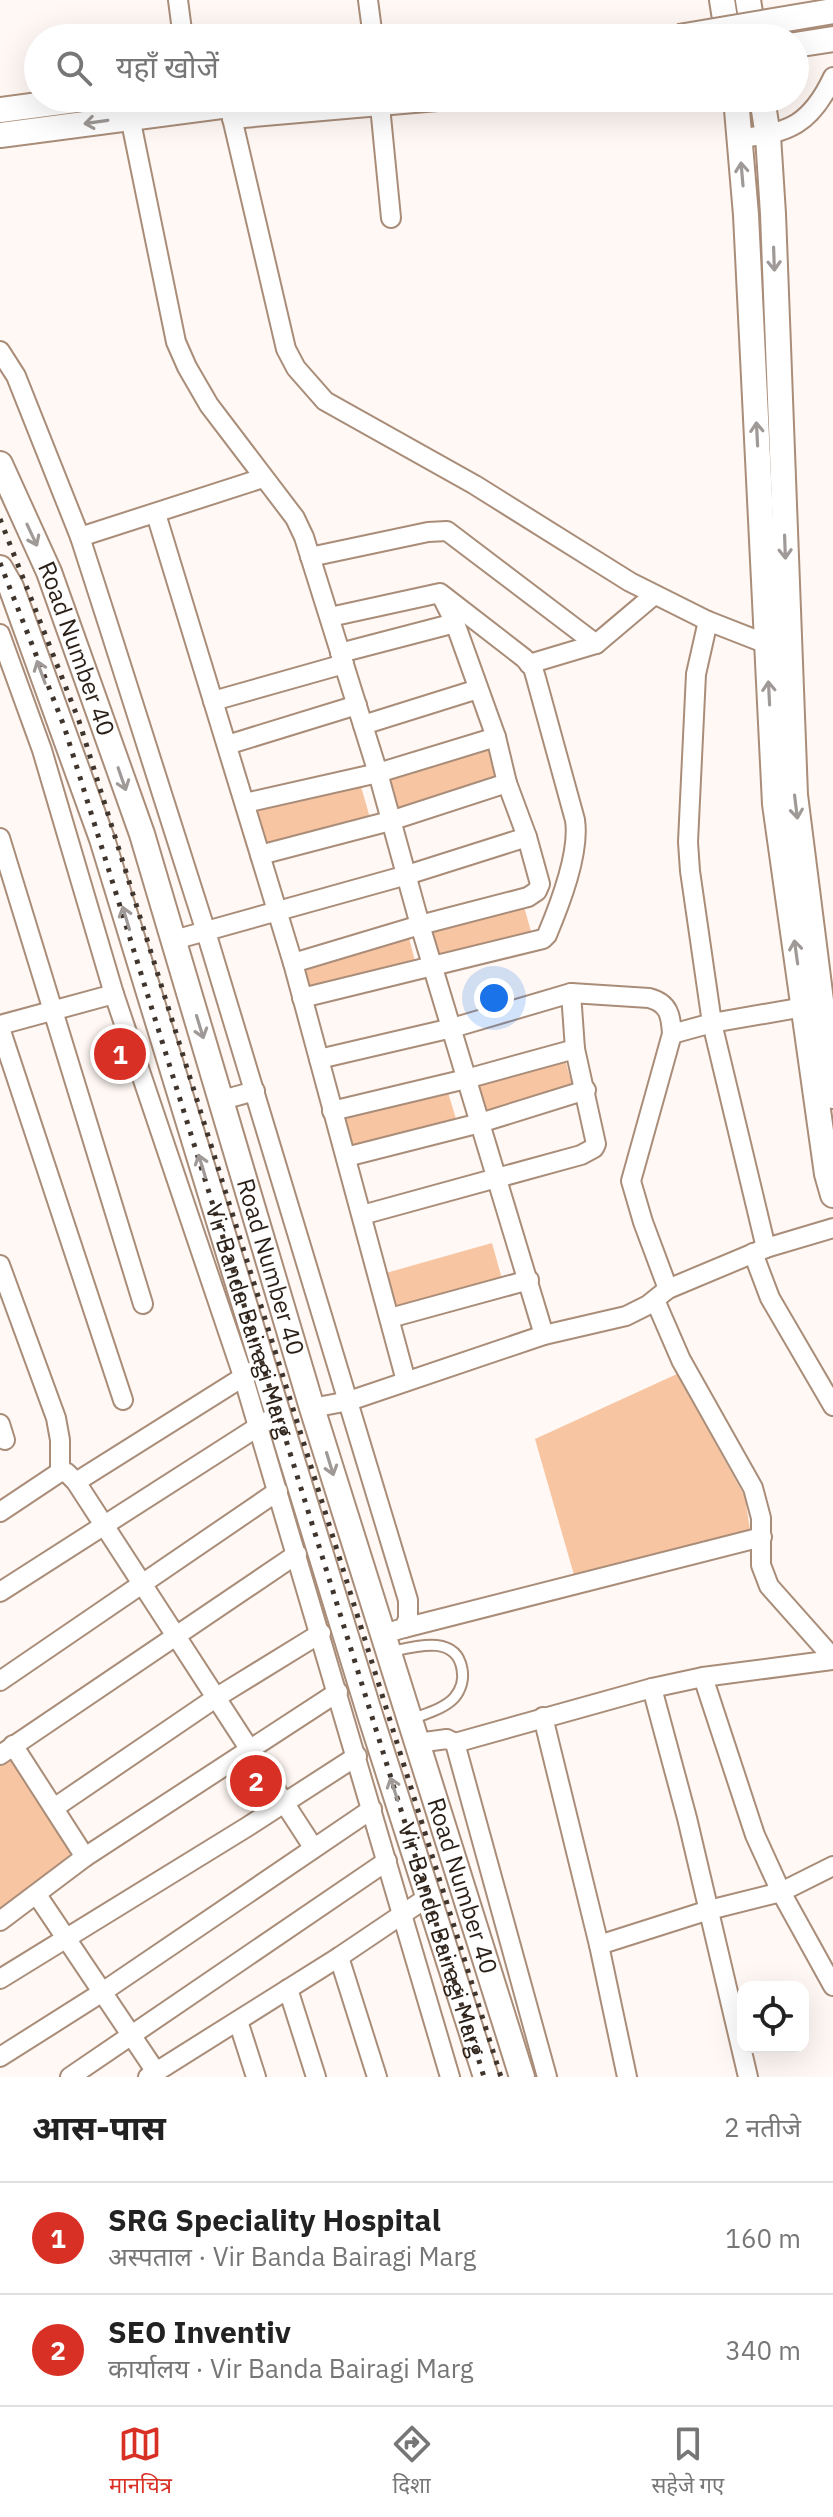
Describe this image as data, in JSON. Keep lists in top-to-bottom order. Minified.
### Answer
{"streets":{"main road":["Road Number 40","Vir Banda Bairagi Marg"]},"one_way":["Road Number 40","Vir Banda Bairagi Marg"],"page":{"search":"यहाँ खोजें","pins":["1","2"],"heading":["आस-पास","2 नतीजे"],"list":[{"mark":"1","name":"SRG Speciality Hospital","note":"अस्पताल · Vir Banda Bairagi Marg","value":"160 m"},{"mark":"2","name":"SEO Inventiv","note":"कार्यालय · Vir Banda Bairagi Marg","value":"340 m"}],"nav":["मानचित्र","दिशा","सहेजे गए"]}}
